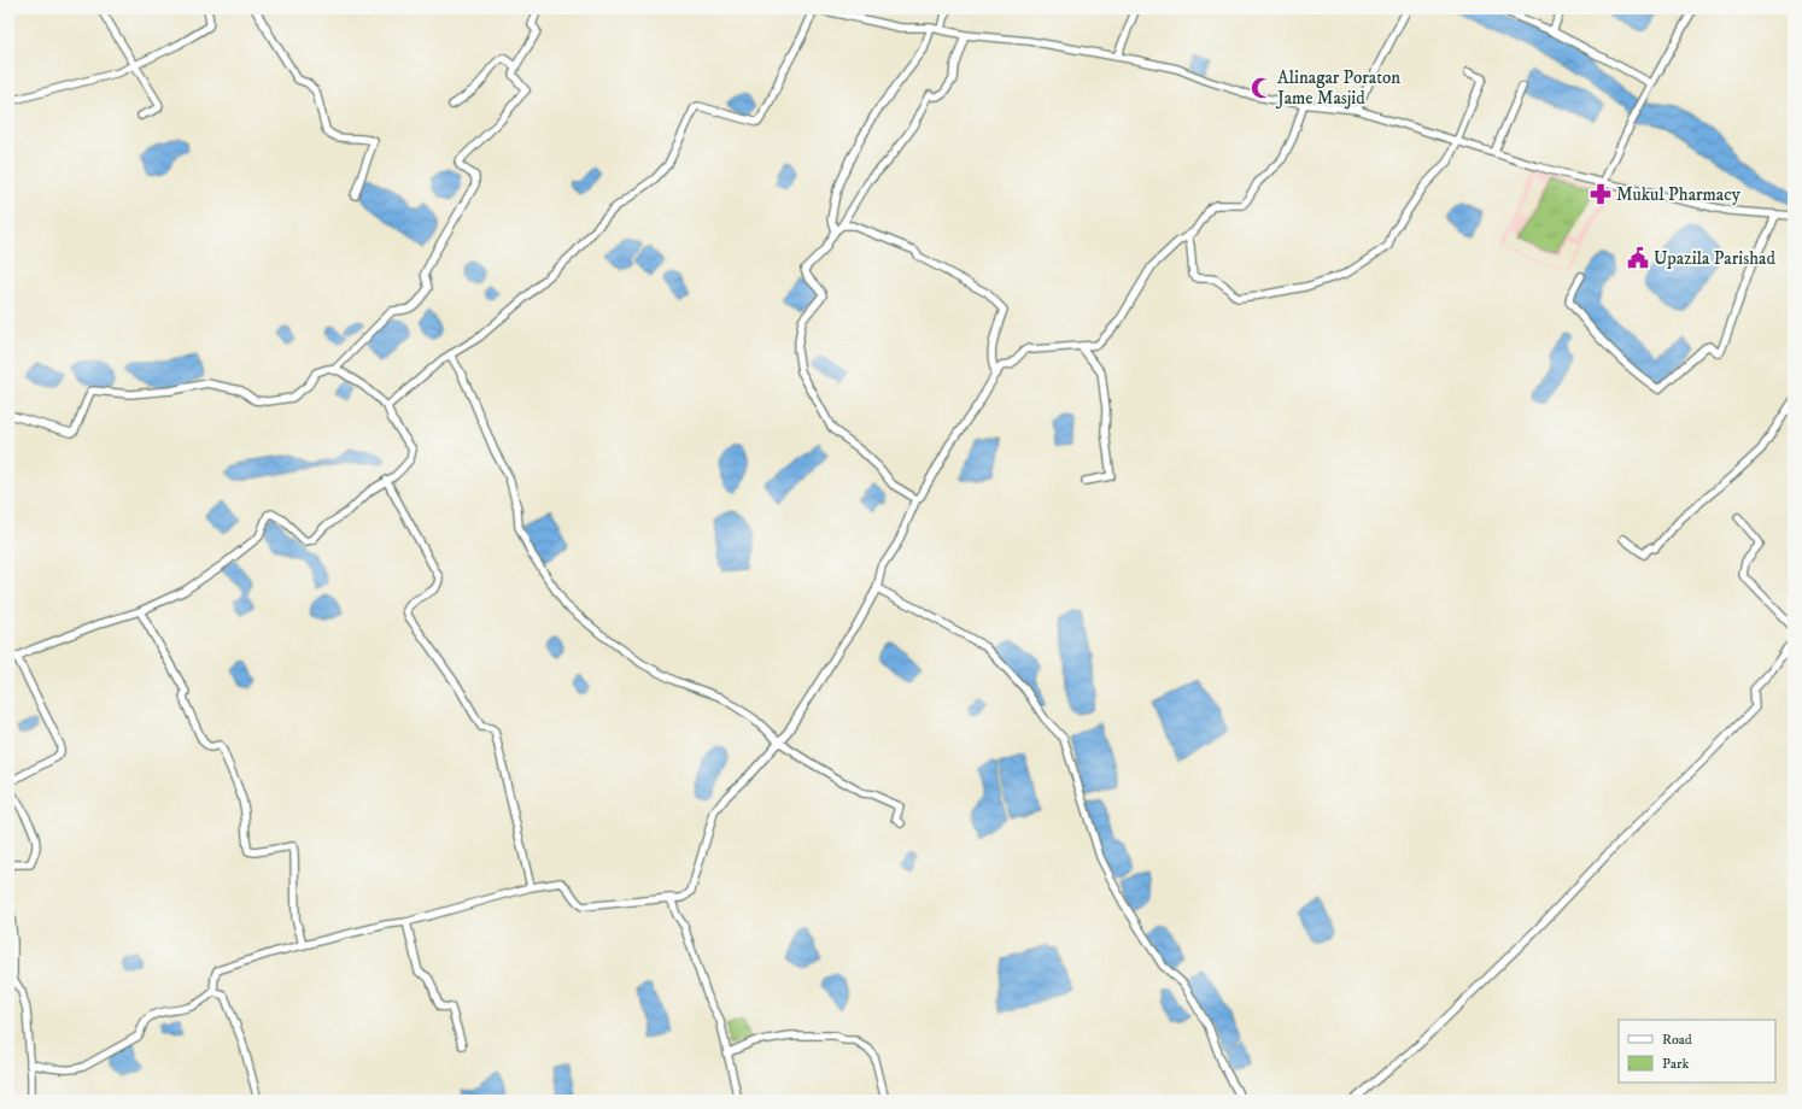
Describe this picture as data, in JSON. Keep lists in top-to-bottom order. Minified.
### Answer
{"places":{"mosque":["Alinagar Poraton Jame Masjid"],"pharmacy":["Mukul Pharmacy"],"public building":["Upazila Parishad"]},"legend":["Road","Park"]}
